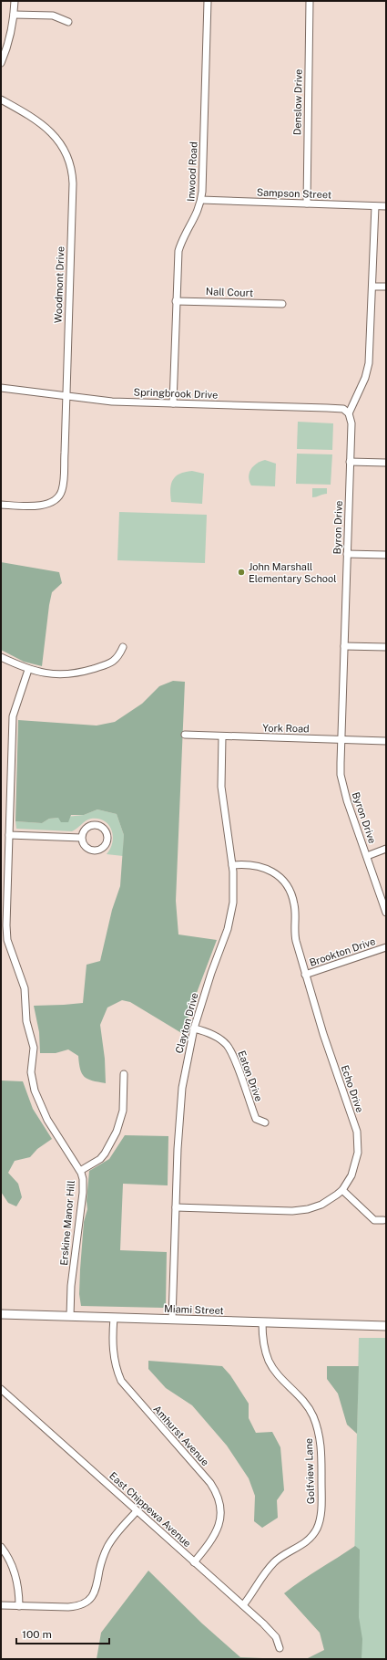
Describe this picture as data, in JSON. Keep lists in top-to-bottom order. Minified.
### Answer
{"streets":{"street":["Denslow Drive","Inwood Road","Sampson Street","Woodmont Drive","Nall Court","Springbrook Drive","Byron Drive","York Road","Brookton Drive","Clayton Drive","Eaton Drive","Echo Drive","Erskine Manor Hill","Miami Street","Amhurst Avenue","Golfview Lane","East Chippewa Avenue"]},"crossings":[["Denslow Drive","Sampson Street"],["Inwood Road","Sampson Street"],["Inwood Road","Nall Court"],["Inwood Road","Springbrook Drive"],["Woodmont Drive","Springbrook Drive"],["Springbrook Drive","Byron Drive"],["Byron Drive","York Road"],["York Road","Clayton Drive"],["Brookton Drive","Echo Drive"],["Clayton Drive","Eaton Drive"],["Clayton Drive","Echo Drive"],["Clayton Drive","Miami Street"],["Erskine Manor Hill","Miami Street"],["Miami Street","Amhurst Avenue"],["Miami Street","Golfview Lane"],["Amhurst Avenue","East Chippewa Avenue"],["Golfview Lane","East Chippewa Avenue"]],"places":["John Marshall Elementary School"],"scale_bar":"100 m"}
